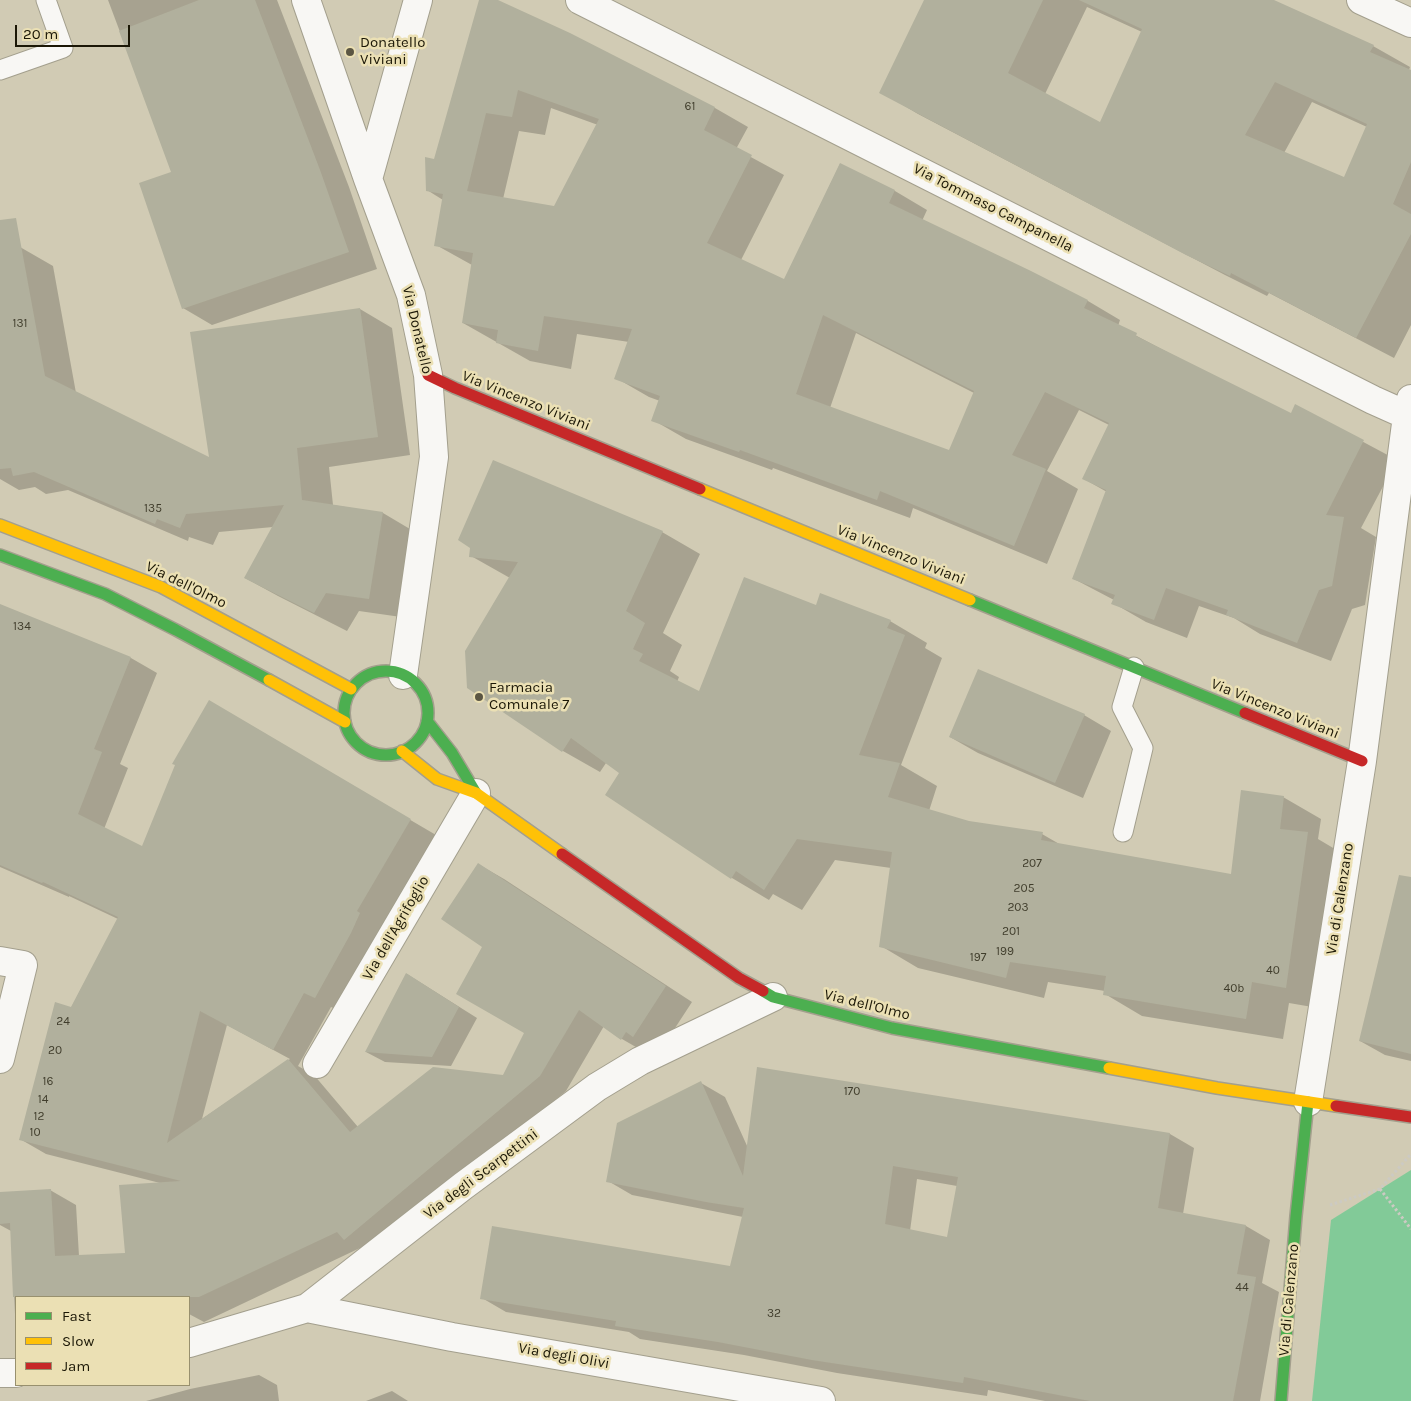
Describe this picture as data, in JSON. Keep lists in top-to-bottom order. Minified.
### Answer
{"streets":{"street":["Via Tommaso Campanella","Via Donatello","Via Vincenzo Viviani","Via dell'Olmo","Via di Calenzano","Via dell'Agrifoglio","Via degli Scarpettini","Via degli Olivi"]},"crossings":[["Via Tommaso Campanella","Via di Calenzano"],["Via Donatello","Via Vincenzo Viviani"],["Via Donatello","Via dell'Olmo"],["Via Vincenzo Viviani","Via di Calenzano"],["Via dell'Olmo","Via di Calenzano"],["Via dell'Olmo","Via dell'Agrifoglio"],["Via dell'Olmo","Via degli Scarpettini"],["Via degli Scarpettini","Via degli Olivi"]],"places":["Donatello Viviani","Farmacia Comunale 7"],"house_numbers":["61","131","135","134","207","205","203","201","199","197","40","40b","24","20","16","170","14","12","10","44","32"],"legend":["Fast","Slow","Jam"],"scale_bar":"20 m"}
